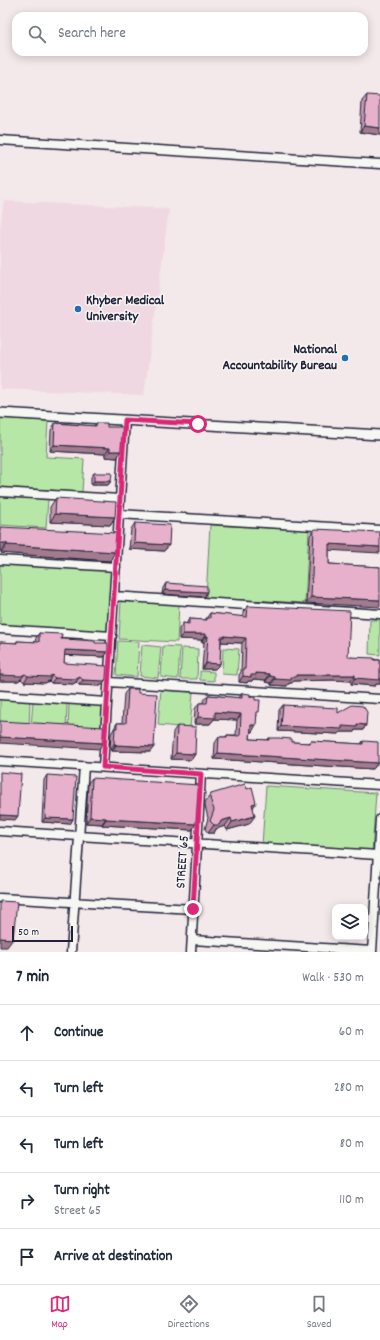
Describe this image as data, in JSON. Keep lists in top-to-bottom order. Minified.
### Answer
{"streets":{"street":["STREET 65"]},"places":["Khyber Medical University","National Accountability Bureau"],"scale_bar":"50 m","page":{"search":"Search here","scale":"50 m","heading":["7 min","Walk · 530 m"],"list":[["Continue","60 m"],["Turn left","280 m"],["Turn left","80 m"],["Turn right","Street 65","110 m"],"Arrive at destination"],"nav":["Map","Directions","Saved"]}}
